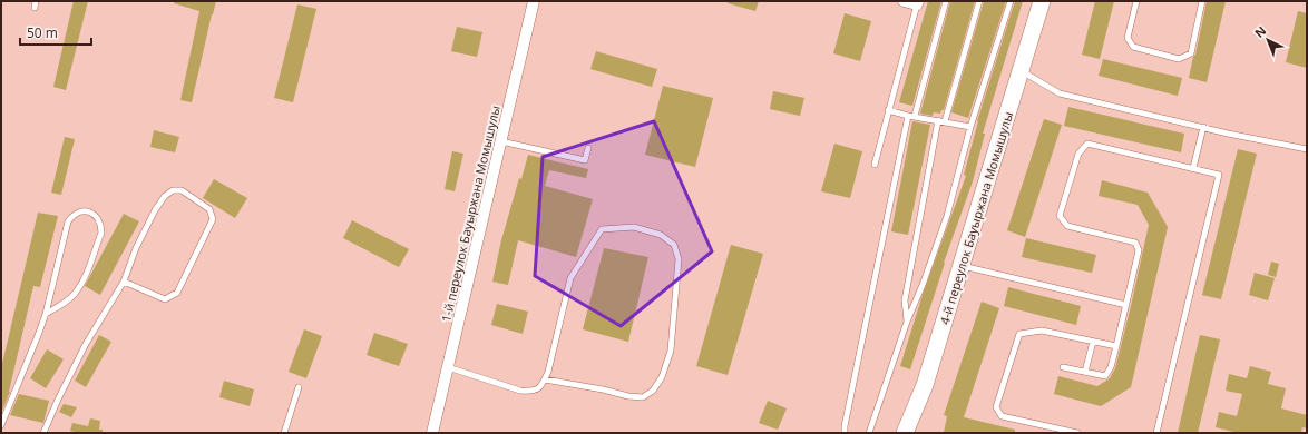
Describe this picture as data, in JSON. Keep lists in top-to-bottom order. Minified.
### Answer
{"streets":{"street":["1-й переулок Бауыржана Момышулы","4-й переулок Бауыржана Момышулы"]},"scale_bar":"50 m","north":"top left"}
